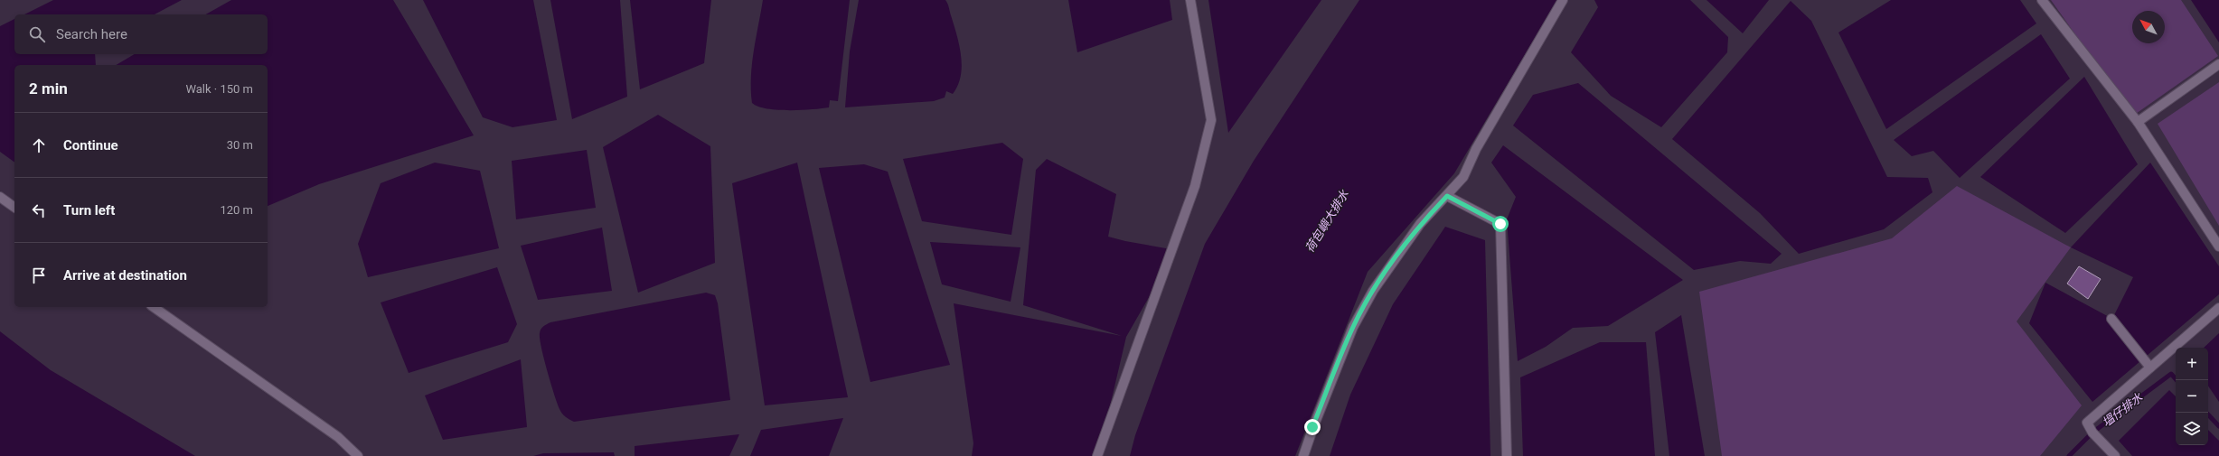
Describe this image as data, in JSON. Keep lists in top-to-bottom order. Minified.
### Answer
{"water":["荷包嶼大排水","塭仔排水"],"north":"top left","page":{"search":"Search here","heading":["2 min","Walk · 150 m"],"list":[["Continue","30 m"],["Turn left","120 m"],"Arrive at destination"],"map_buttons":["+","−"]}}
